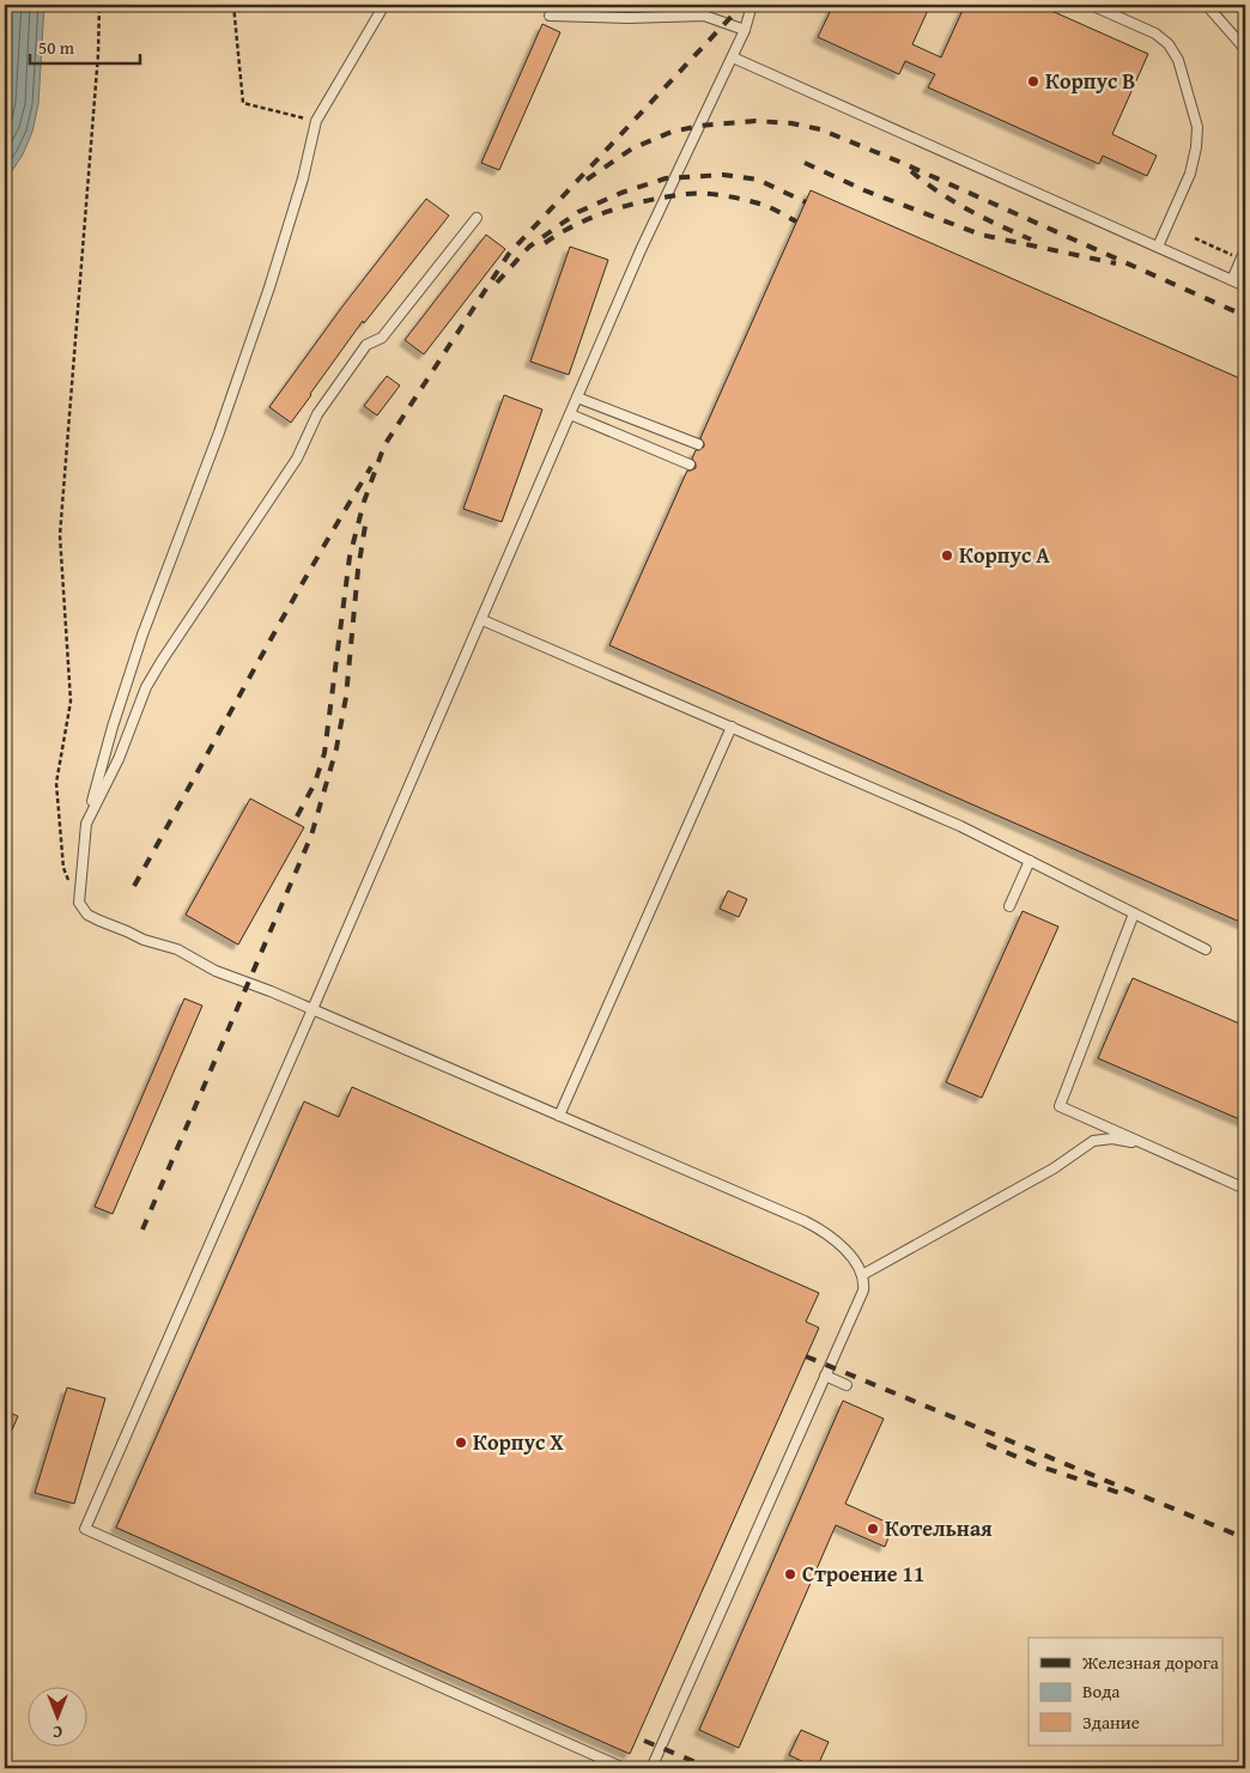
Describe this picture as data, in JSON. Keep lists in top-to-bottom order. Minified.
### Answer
{"places":["Корпус В","Корпус А","Корпус Х","Котельная","Строение 11"],"legend":["Железная дорога","Вода","Здание"],"scale_bar":"50 m","north":"bottom"}
